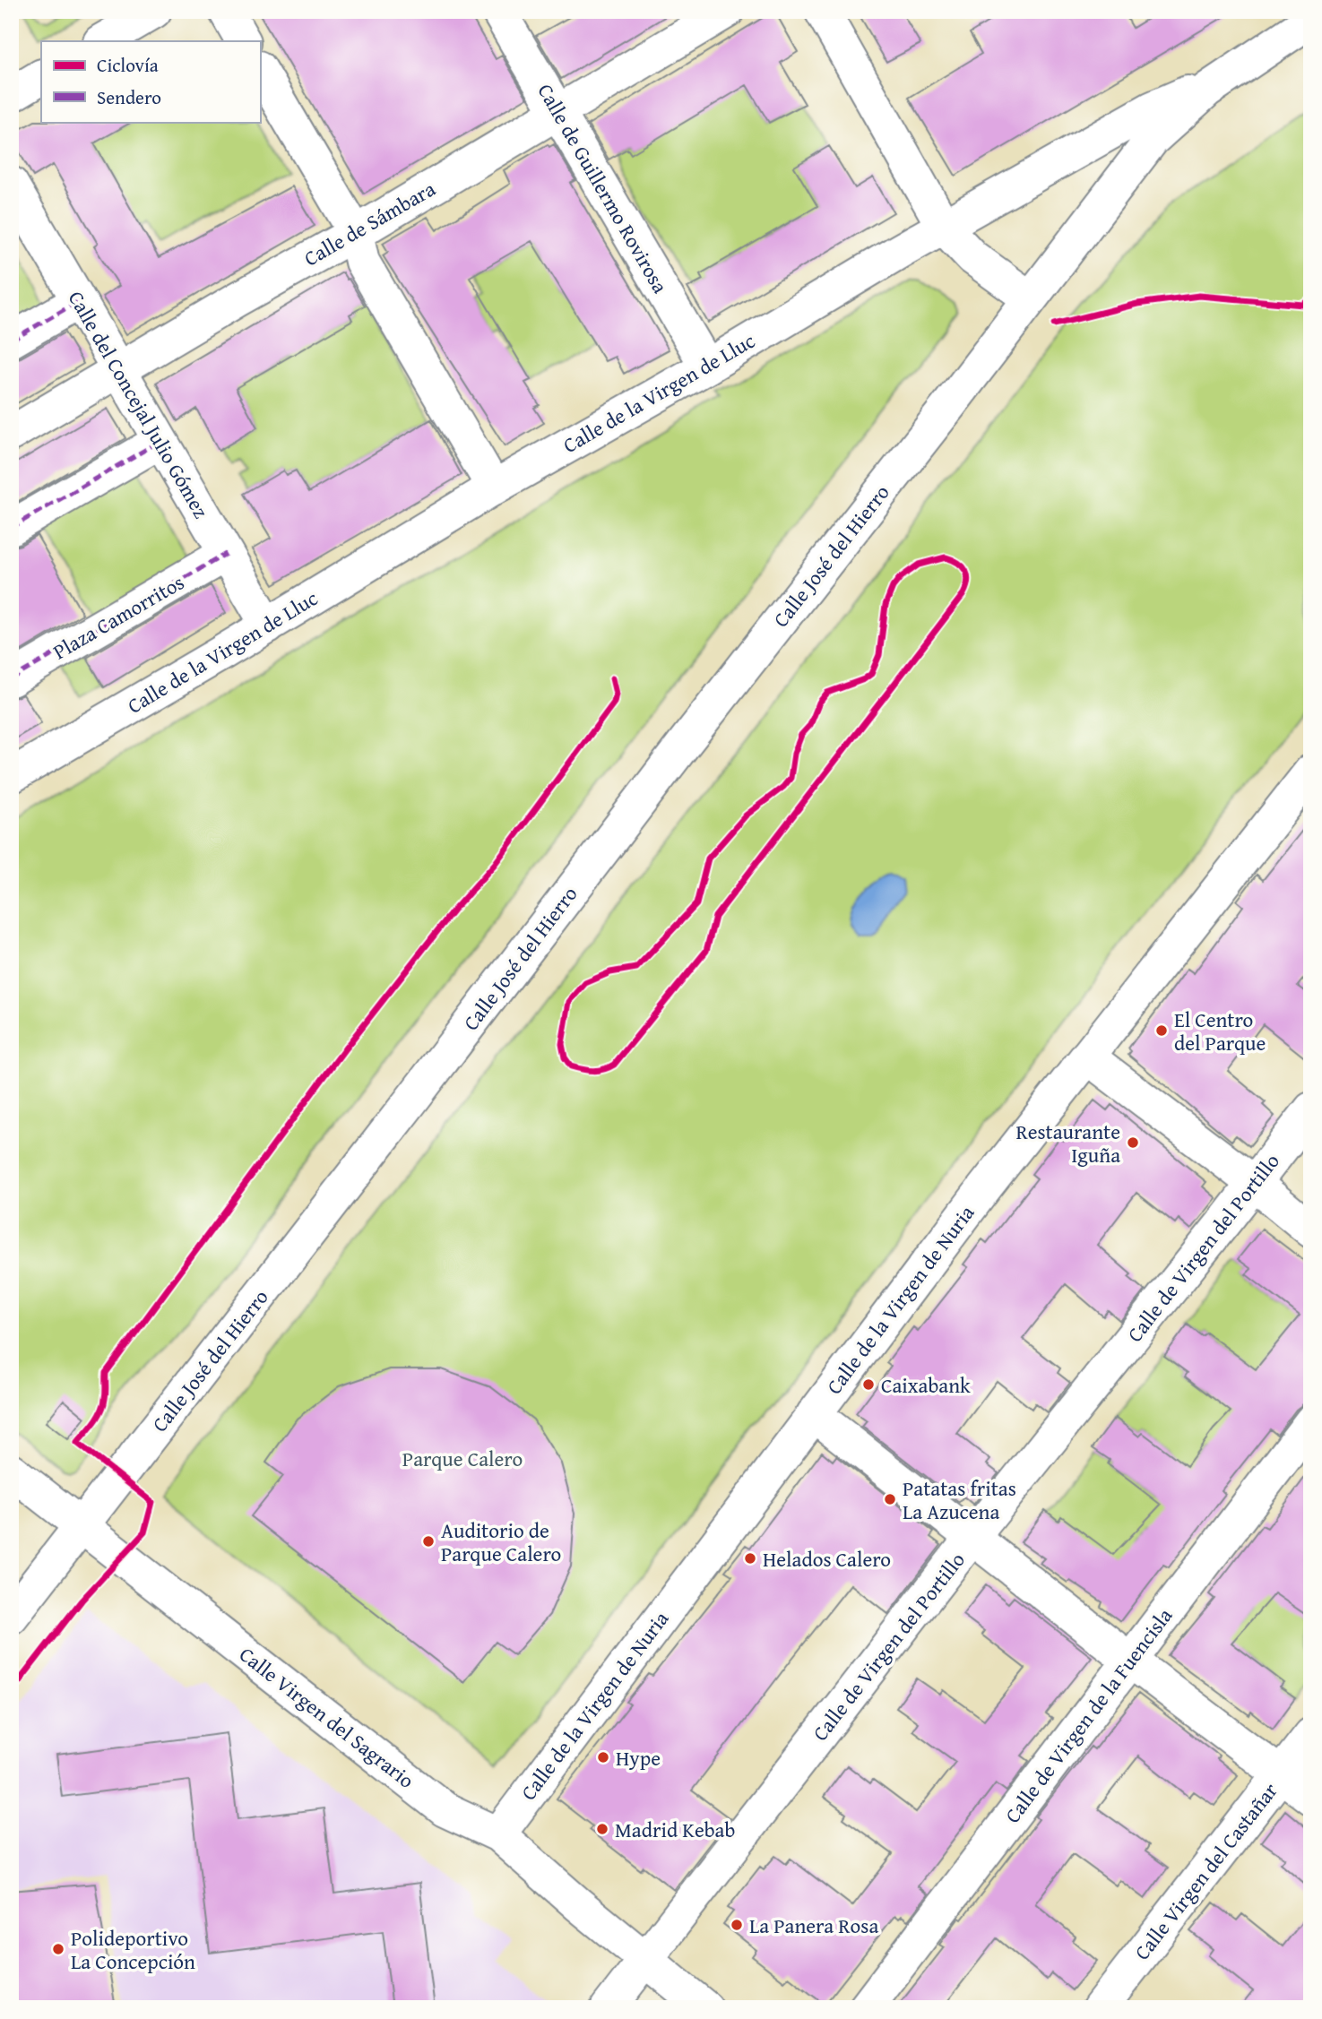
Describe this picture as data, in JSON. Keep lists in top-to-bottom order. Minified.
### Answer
{"streets":{"street":["Calle de Guillermo Rovirosa","Calle de Sámbara","Calle de la Virgen de Lluc","Calle del Concejal Julio Gómez","Calle José del Hierro","Plaza Camorritos","Calle de Virgen del Portillo","Calle de la Virgen de Nuria","Calle de Virgen de la Fuencisla","Calle Virgen del Sagrario","Calle Virgen del Castañar"]},"crossings":[["Calle de Guillermo Rovirosa","Calle de Sámbara"],["Calle de Guillermo Rovirosa","Calle de la Virgen de Lluc"],["Calle de Sámbara","Calle del Concejal Julio Gómez"],["Calle de la Virgen de Lluc","Calle del Concejal Julio Gómez"],["Calle de la Virgen de Lluc","Calle José del Hierro"],["Calle del Concejal Julio Gómez","Plaza Camorritos"],["Calle José del Hierro","Calle Virgen del Sagrario"],["Calle de Virgen del Portillo","Calle Virgen del Sagrario"],["Calle de la Virgen de Nuria","Calle Virgen del Sagrario"]],"parks":["Parque Calero"],"places":["El Centro del Parque","Restaurante Iguña","Caixabank","Patatas fritas La Azucena","Auditorio de Parque Calero","Helados Calero","Hype","Madrid Kebab","La Panera Rosa","Polideportivo La Concepción"],"legend":["Ciclovía","Sendero"]}
